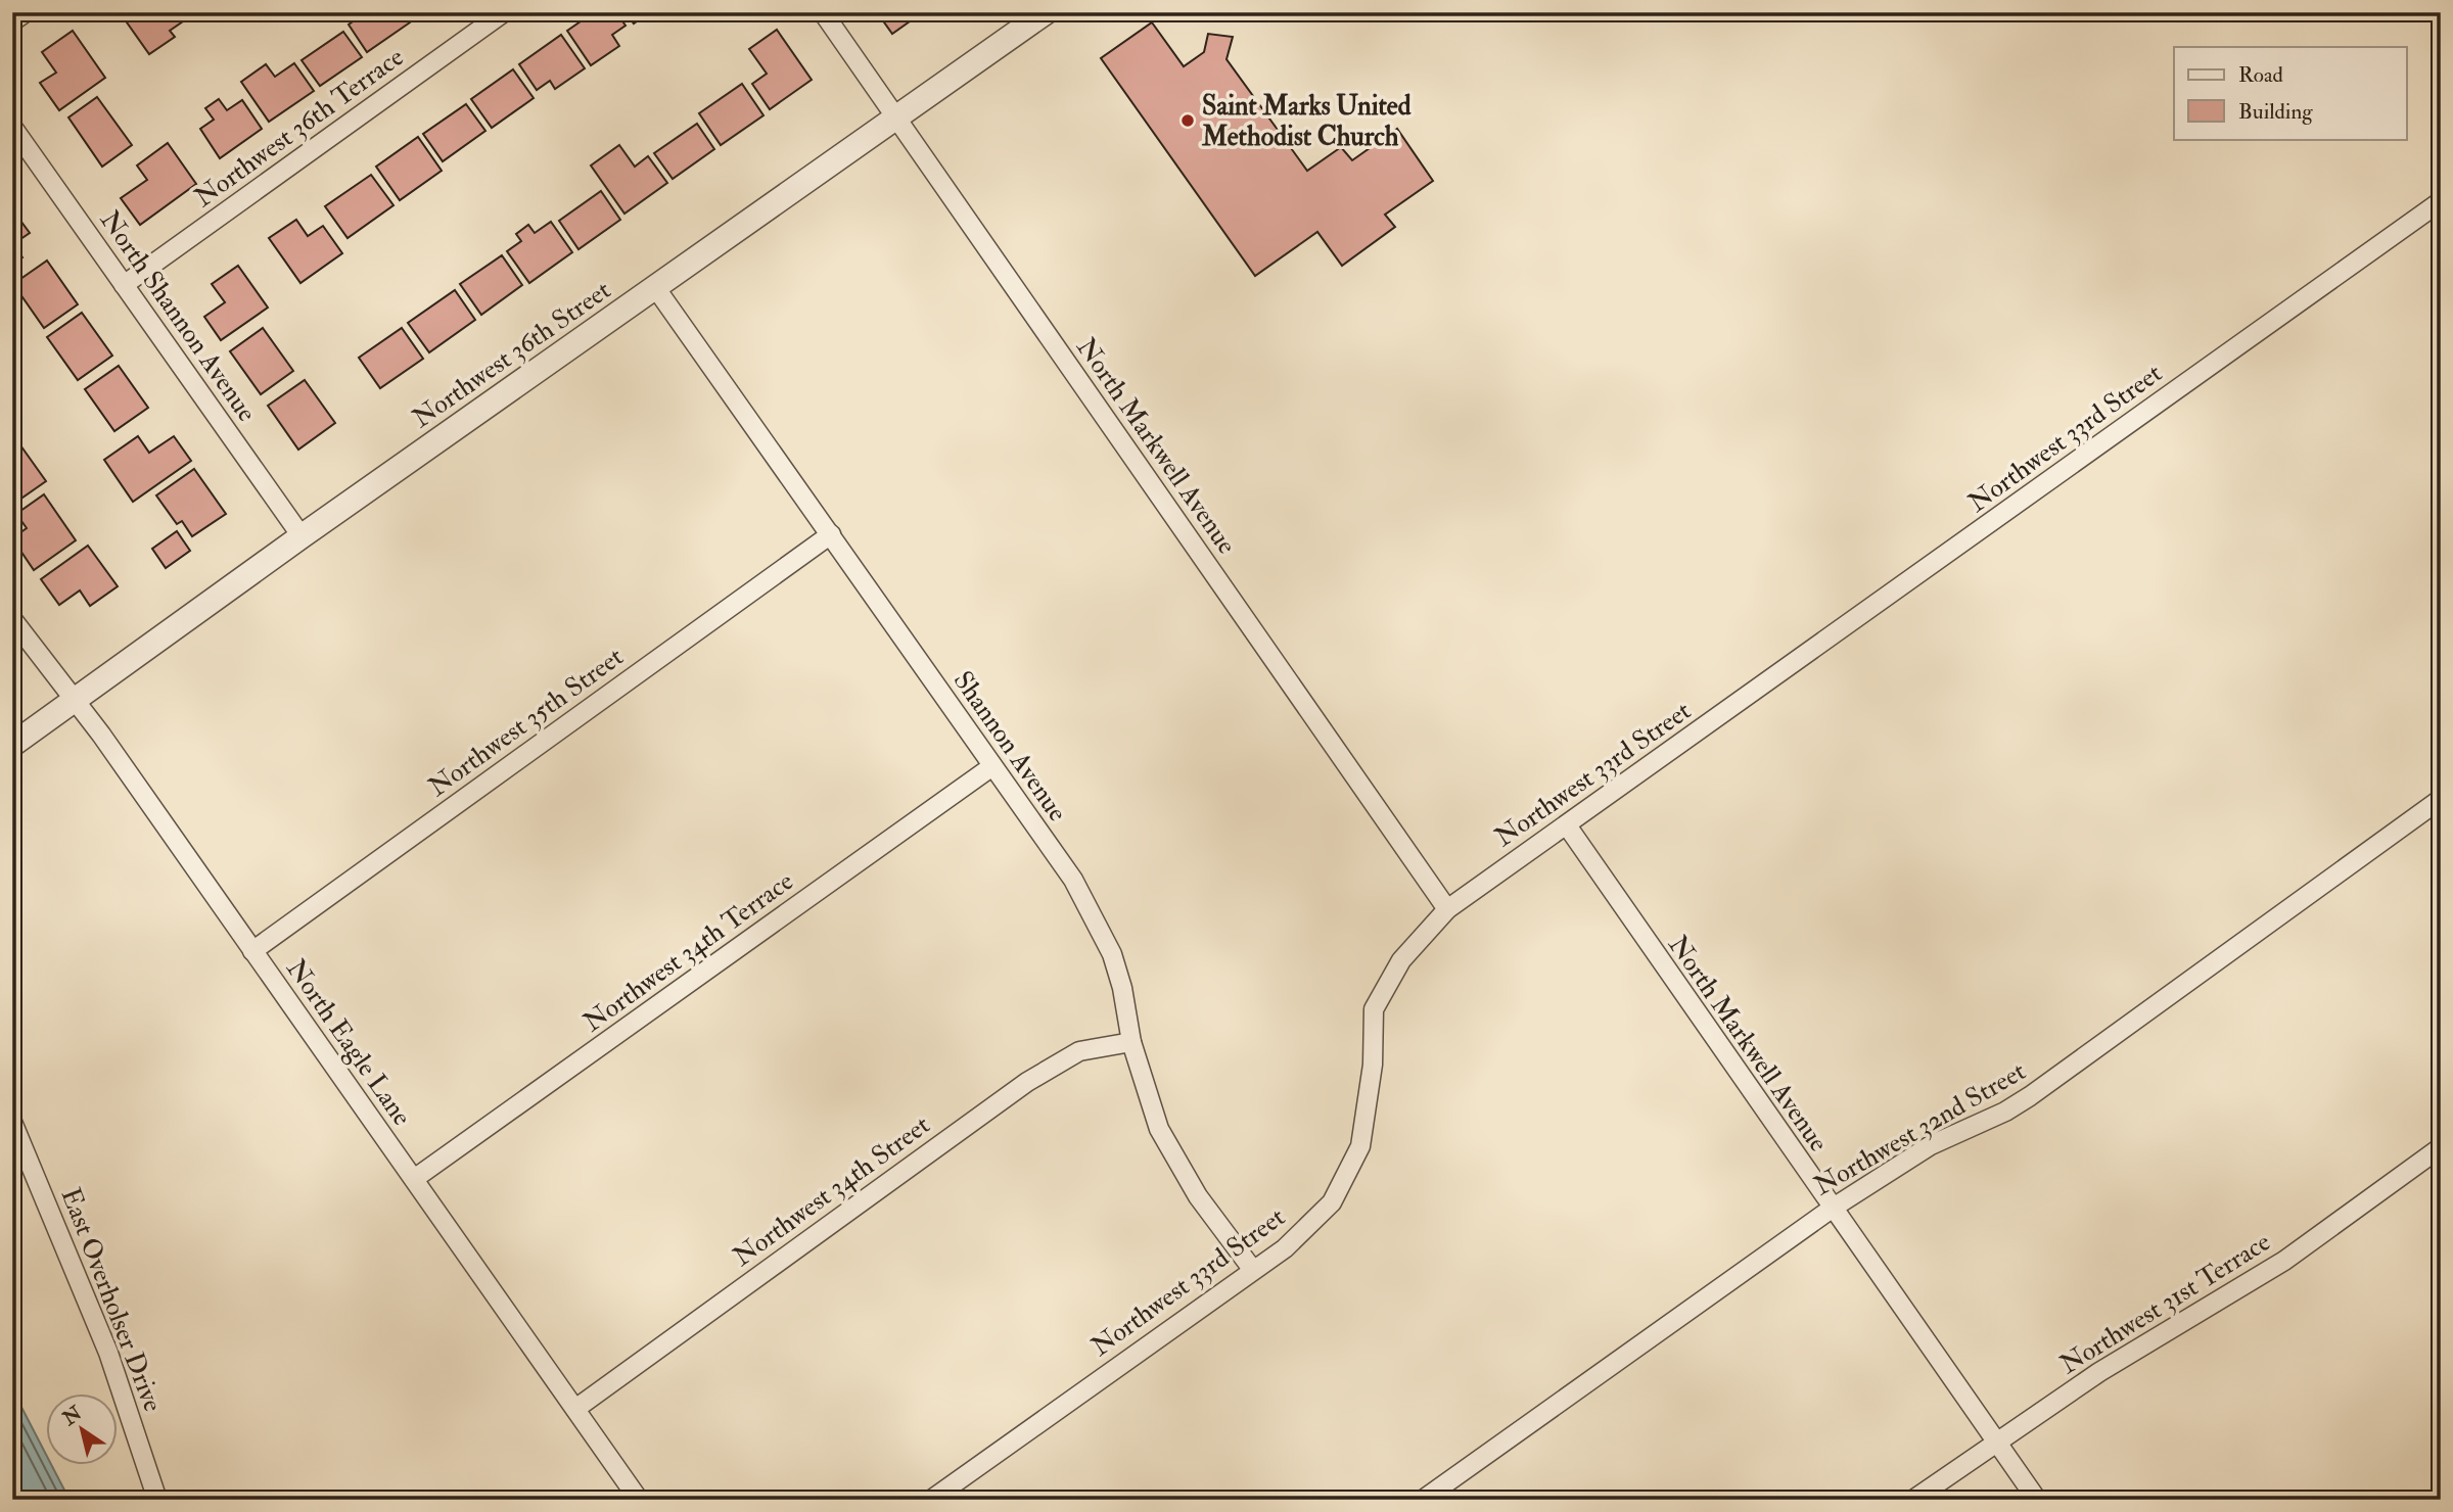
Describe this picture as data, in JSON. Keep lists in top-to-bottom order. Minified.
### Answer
{"streets":{"street":["Northwest 36th Terrace","North Shannon Avenue","Northwest 36th Street","Northwest 33rd Street","North Markwell Avenue","Northwest 35th Street","Shannon Avenue","Northwest 34th Terrace","North Eagle Lane","Northwest 32nd Street","Northwest 34th Street","East Overholser Drive","Northwest 31st Terrace"]},"crossings":[["Northwest 36th Terrace","North Shannon Avenue"],["North Shannon Avenue","Northwest 36th Street"],["Northwest 36th Street","North Markwell Avenue"],["Northwest 36th Street","Shannon Avenue"],["Northwest 36th Street","North Eagle Lane"],["Northwest 33rd Street","North Markwell Avenue"],["Northwest 33rd Street","Shannon Avenue"],["North Markwell Avenue","Northwest 32nd Street"],["North Markwell Avenue","Northwest 31st Terrace"],["Northwest 35th Street","Shannon Avenue"],["Northwest 35th Street","North Eagle Lane"],["Shannon Avenue","Northwest 34th Terrace"],["Shannon Avenue","Northwest 34th Street"],["Northwest 34th Terrace","North Eagle Lane"],["North Eagle Lane","Northwest 34th Street"]],"places":["Saint Marks United Methodist Church"],"legend":["Road","Building"],"north":"top left"}
